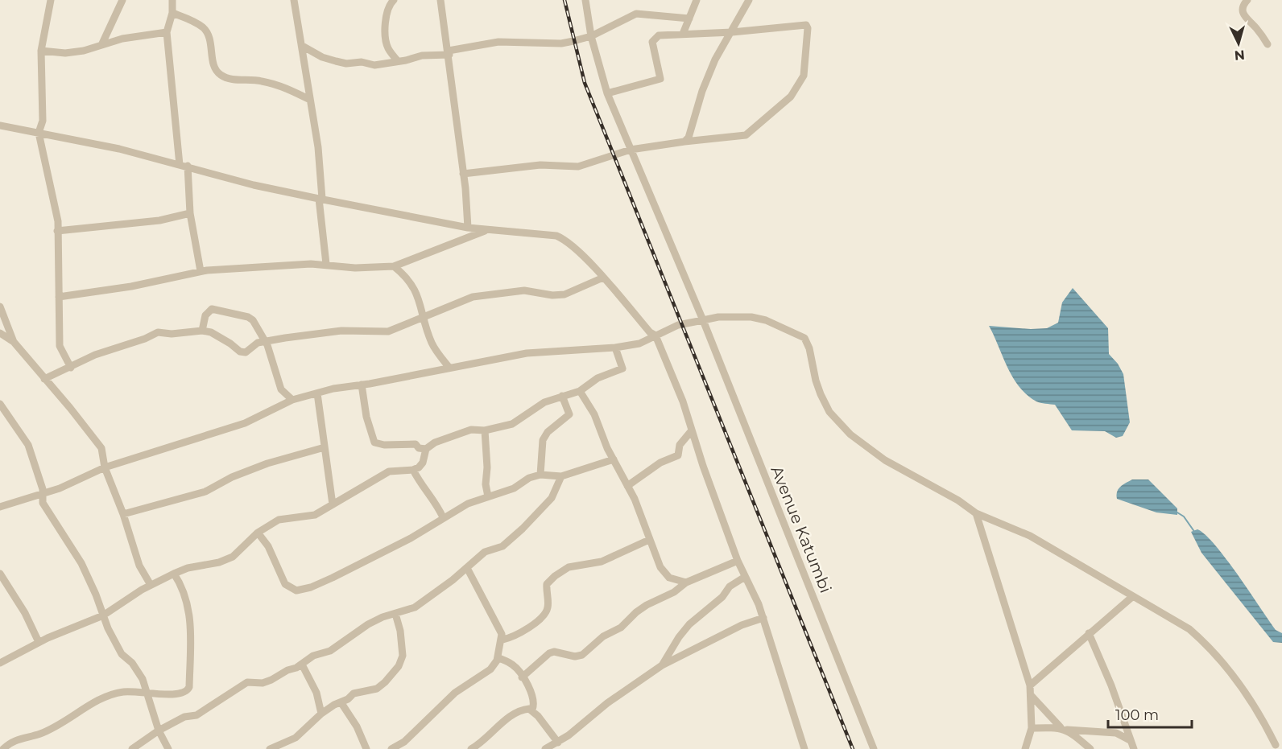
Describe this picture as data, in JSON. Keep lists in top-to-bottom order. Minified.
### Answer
{"streets":{"street":["Avenue Katumbi"]},"scale_bar":"100 m","north":"bottom"}
